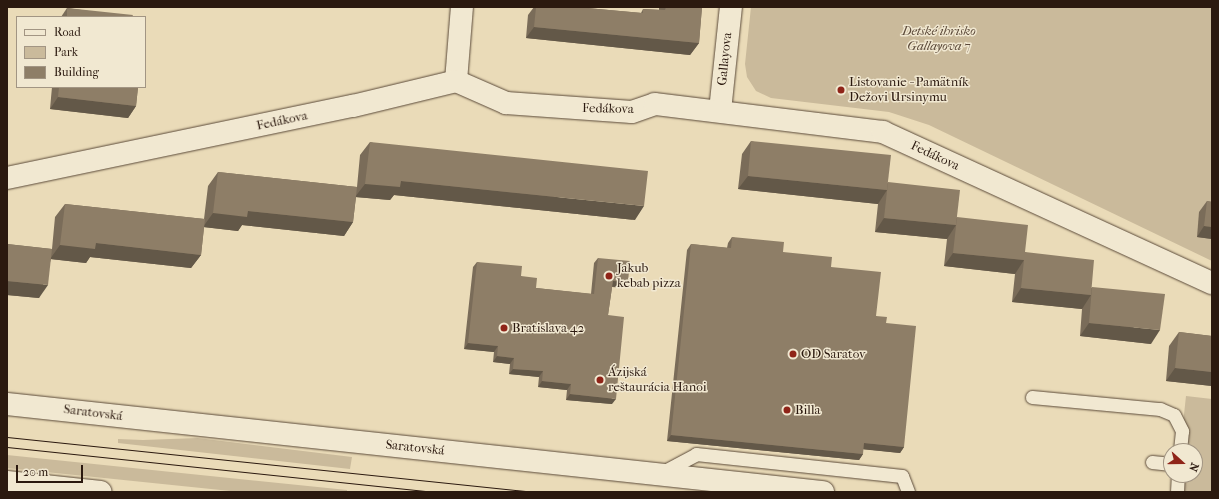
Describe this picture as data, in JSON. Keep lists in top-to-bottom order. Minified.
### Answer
{"streets":{"street":["Gallayova","Fedákova","Saratovská"]},"crossings":[["Gallayova","Fedákova"]],"parks":["Detské ihrisko Gallayova 7"],"places":["Listovanie - Pamätník Dežovi Ursinymu","Jakub kebab pizza","Bratislava 42","OD Saratov","Ázijská reštaurácia Hanoi","Billa"],"legend":["Road","Park","Building"],"scale_bar":"20 m","north":"right"}
